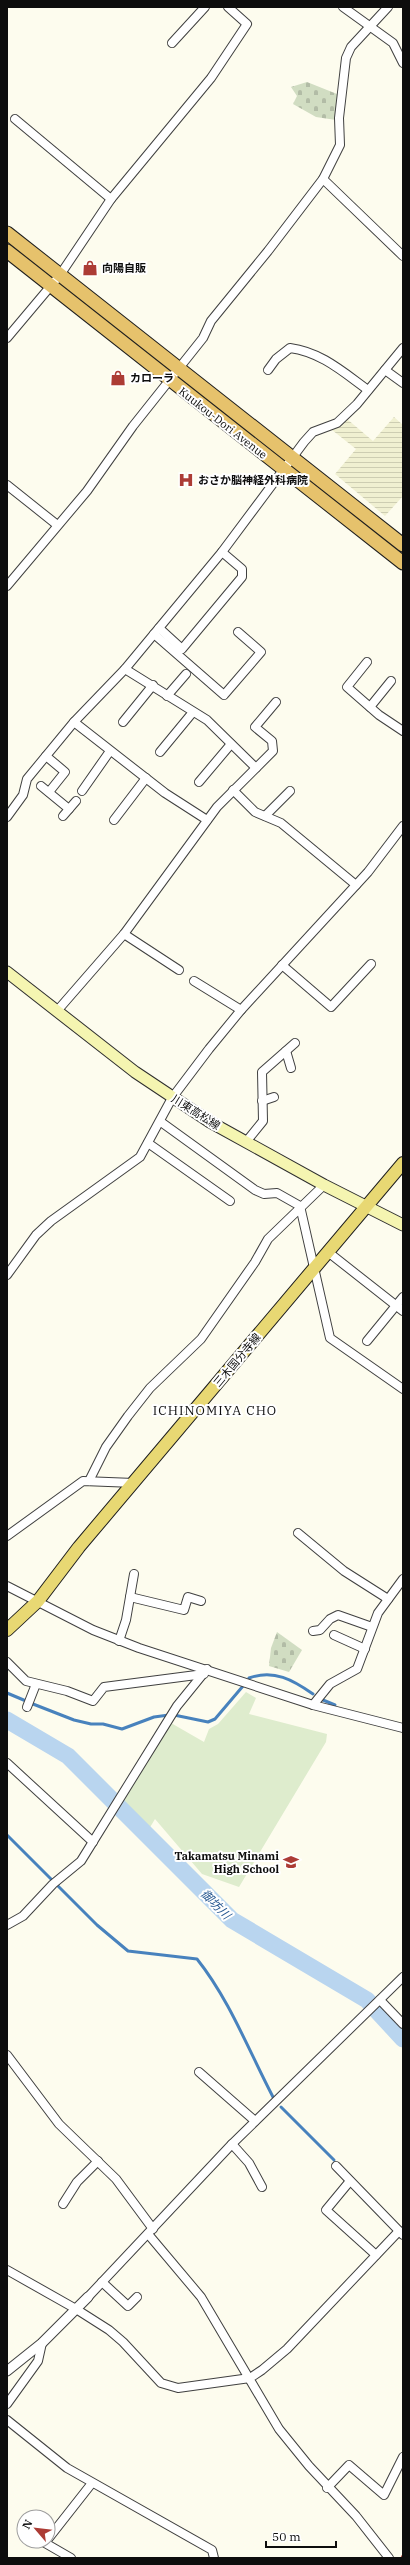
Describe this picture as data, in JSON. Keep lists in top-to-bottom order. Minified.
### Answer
{"streets":{"highway":["Kuukou-Dori Avenue"],"main road":["川東高松線","三木国分寺線"]},"crossings":[["川東高松線","三木国分寺線"]],"districts":["ICHINOMIYA CHO"],"water":["御坊川"],"places":{"shop":["向陽自販","カローラ"],"hospital":["おさか脳神経外科病院"],"school or university":["Takamatsu Minami High School"]},"scale_bar":"50 m","north":"top left"}
